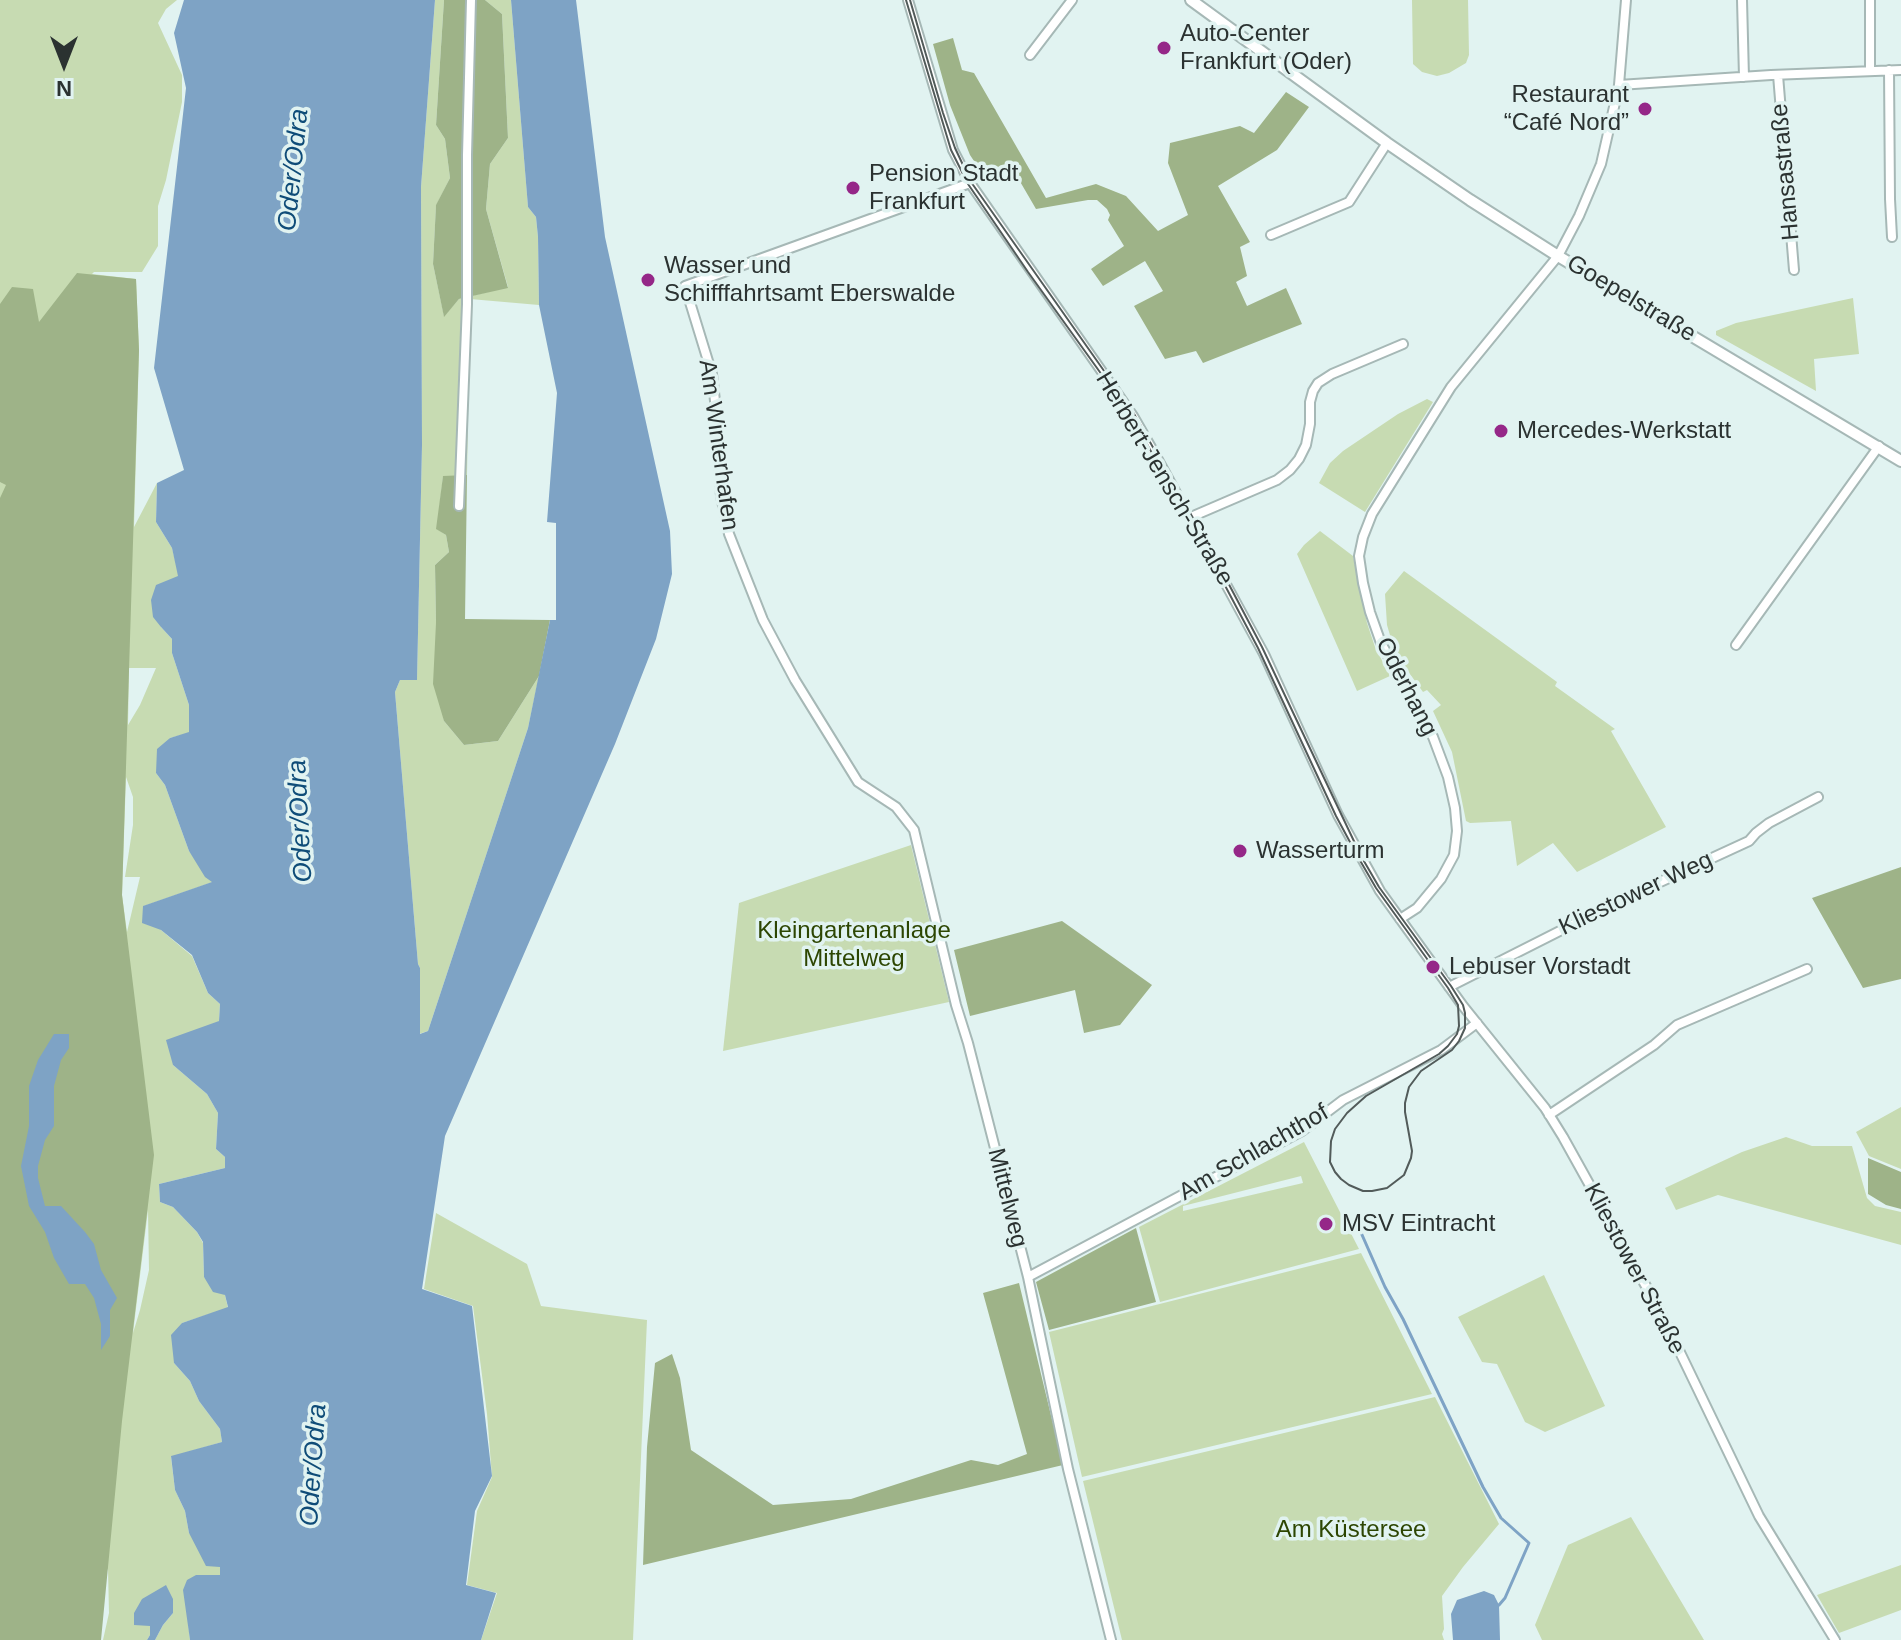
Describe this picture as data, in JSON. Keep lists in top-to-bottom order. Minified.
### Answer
{"streets":{"street":["Hansastraße","Goepelstraße","Am Winterhafen","Herbert-Jensch-Straße","Oderhang","Kliestower Weg","Am Schlachthof","Mittelweg","Kliestower Straße"]},"crossings":[["Hansastraße","Oderhang"],["Goepelstraße","Oderhang"],["Am Winterhafen","Herbert-Jensch-Straße"],["Am Winterhafen","Mittelweg"],["Herbert-Jensch-Straße","Oderhang"],["Herbert-Jensch-Straße","Kliestower Straße"],["Oderhang","Kliestower Straße"],["Kliestower Weg","Kliestower Straße"],["Am Schlachthof","Mittelweg"],["Am Schlachthof","Kliestower Straße"]],"water":["Oder/Odra"],"parks":["Kleingartenanlage Mittelweg","Am Küstersee"],"places":["Auto-Center Frankfurt (Oder)","Restaurant “Café Nord”","Pension Stadt Frankfurt","Wasser und Schifffahrtsamt Eberswalde","Mercedes-Werkstatt","Wasserturm","Lebuser Vorstadt","MSV Eintracht"],"north":"bottom"}
